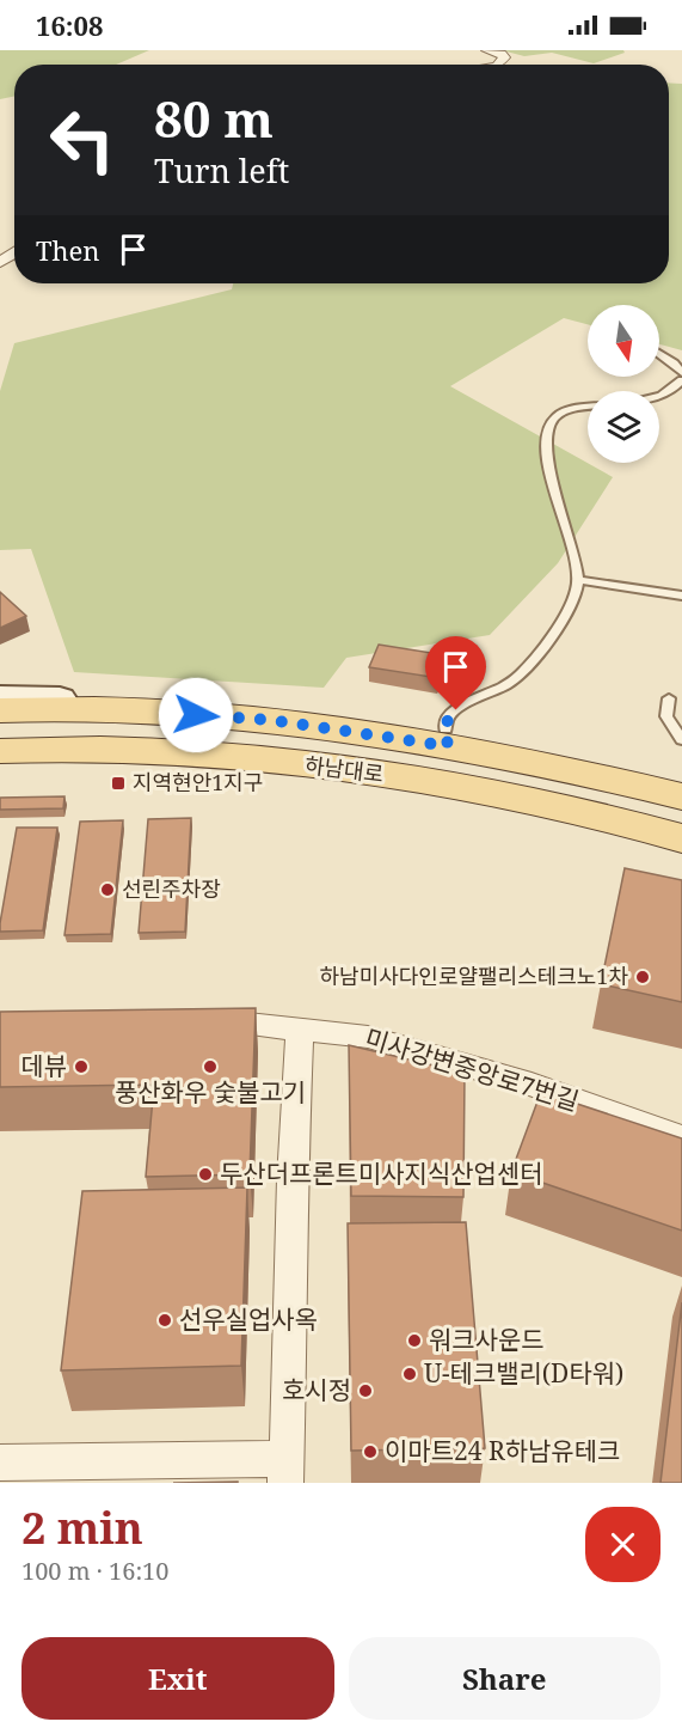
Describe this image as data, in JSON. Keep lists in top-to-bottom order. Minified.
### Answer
{"streets":{"main road":["하남대로"],"street":["미사강변중앙로7번길"]},"places":{"transit":["지역현안1지구"],"other":["선린주차장","하남미사다인로얄팰리스테크노1차","데뷰","풍산화우 숯불고기","두산더프론트미사지식산업센터","선우실업사옥","워크사운드","U-테크밸리(D타워)","호시정","이마트24 R하남유테크"]},"north":"bottom","page":{"status":"16:08","turn":["80 m","Turn left"],"then":"Then","heading":["2 min","100 m · 16:10"],"buttons":["Exit","Share"]}}
